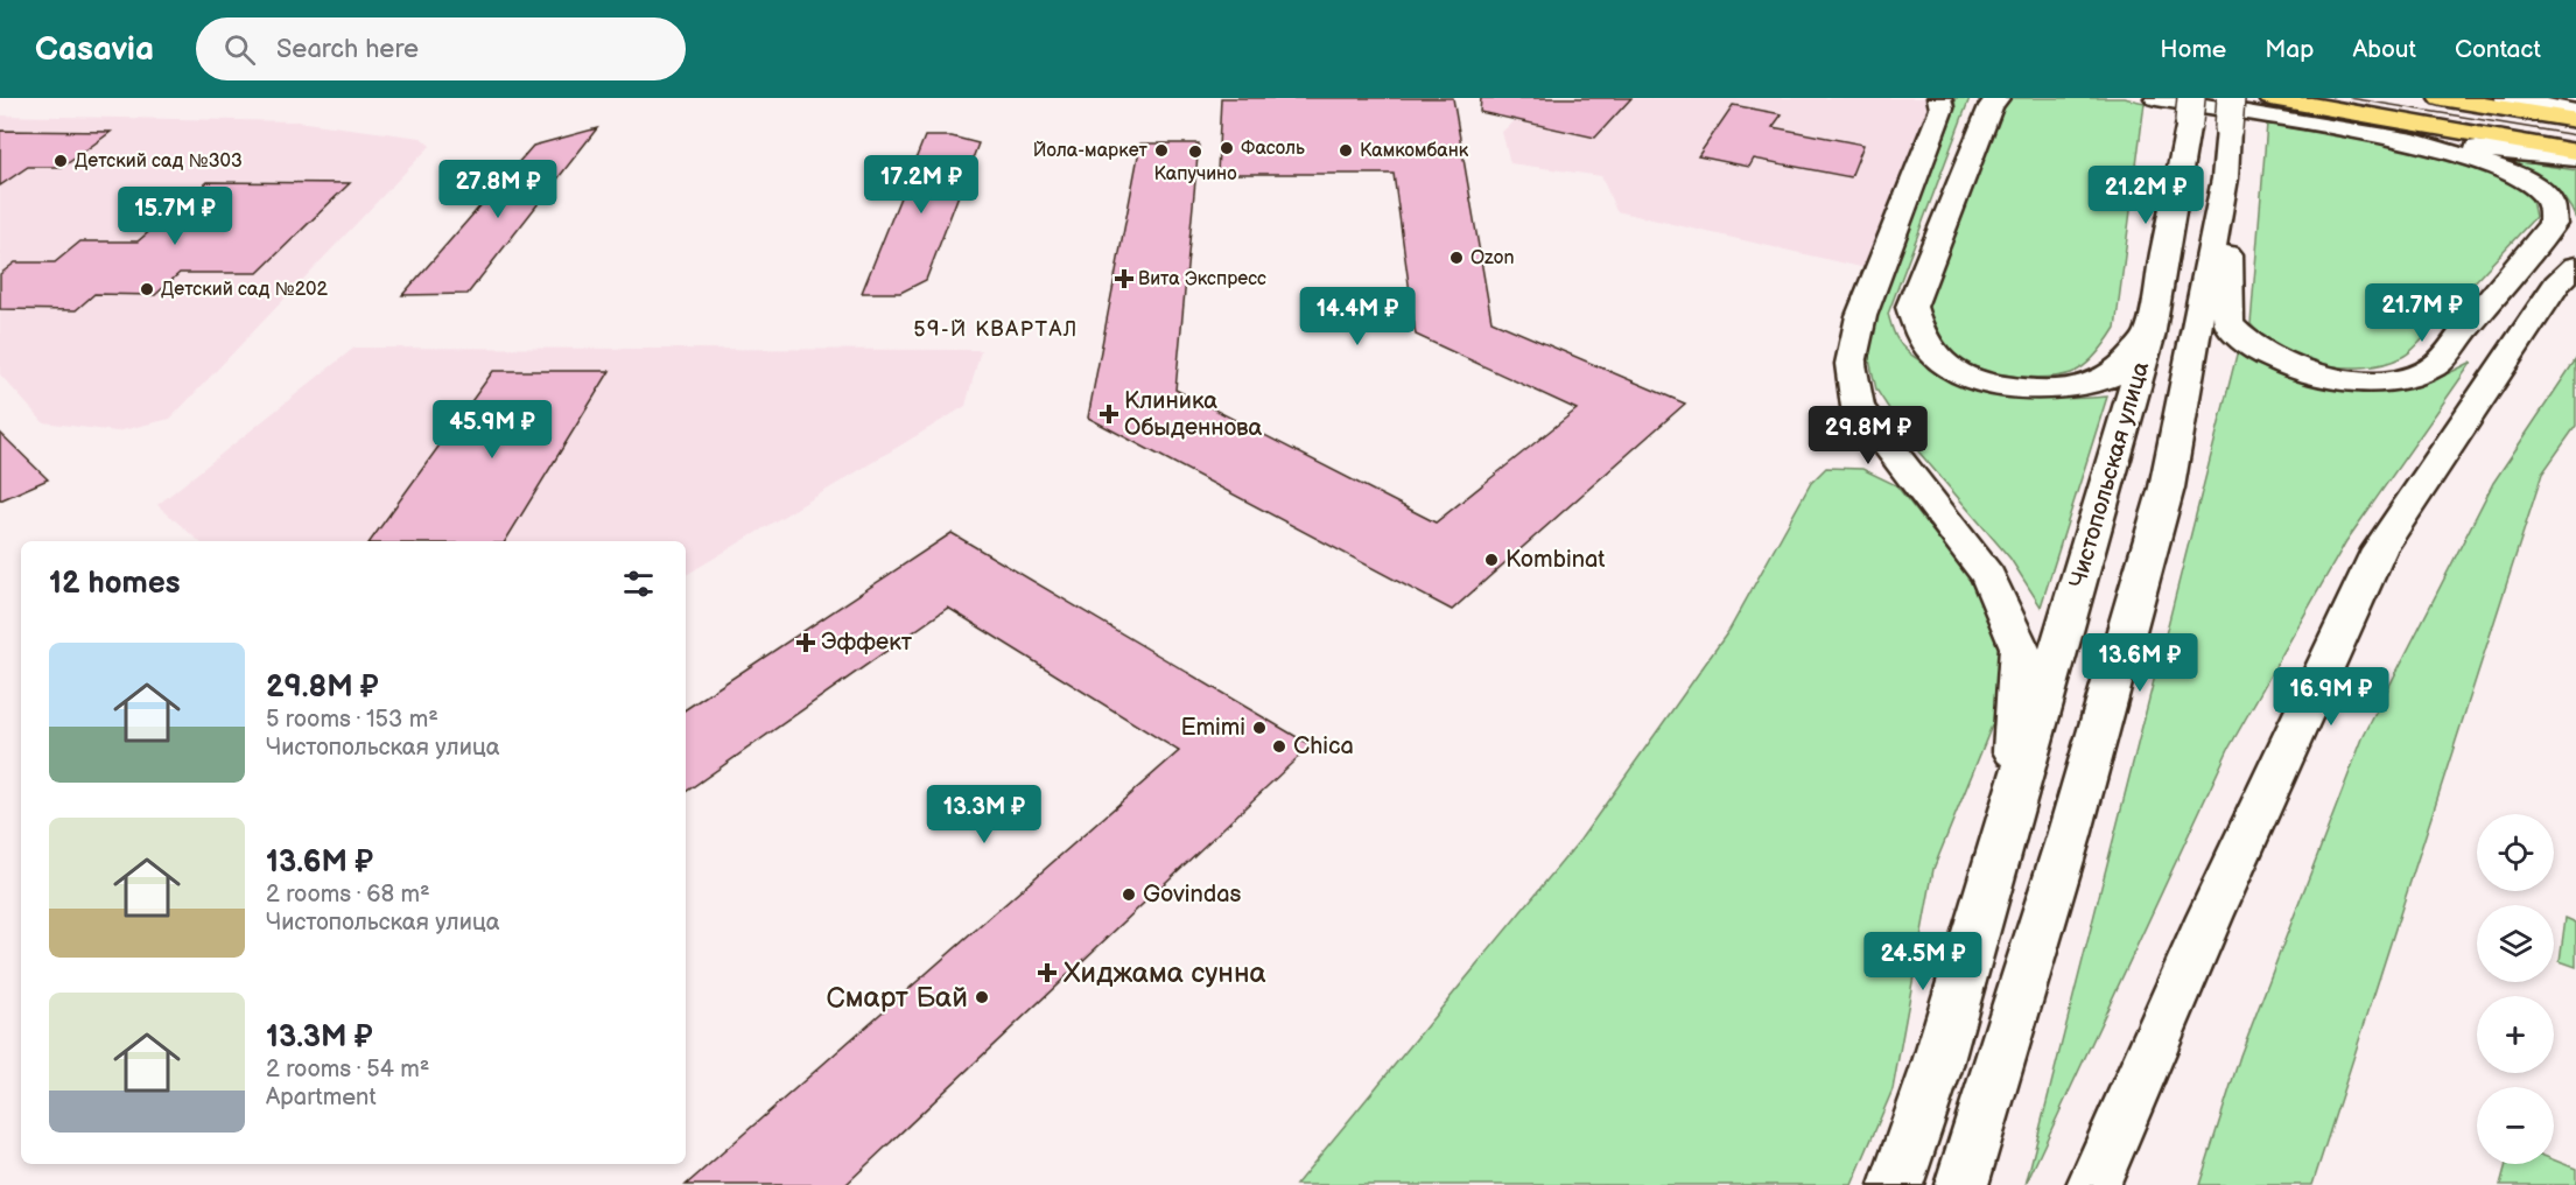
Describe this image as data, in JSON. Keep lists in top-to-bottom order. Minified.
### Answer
{"streets":{"main road":["Чистопольская улица"]},"districts":["59-Й КВАРТАЛ"],"places":{"other":["Фасоль","Йола-маркет","Камкомбанк","Капучино","Детский сад №303","Ozon","Детский сад №202","Kombinat","Emimi","Chica","Govindas","Смарт Бай"],"health":["Вита Экспресс","Клиника Обыденнова","Эффект","Хиджама сунна"]},"page":{"header":"Casavia","search":"Search here","nav":["Home","Map","About","Contact"],"price":["17.2M ₽","27.8M ₽","21.2M ₽","15.7M ₽","21.7M ₽","14.4M ₽","45.9M ₽","29.8M ₽","13.6M ₽","16.9M ₽","13.3M ₽","24.5M ₽"],"heading":"12 homes","list":[{"name":"29.8M ₽","note":"5 rooms · 153 m² · Чистопольская улица"},{"name":"13.6M ₽","note":"2 rooms · 68 m² · Чистопольская улица"},{"name":"13.3M ₽","note":"2 rooms · 54 m² · Apartment"}],"map_buttons":["+","−"]}}
